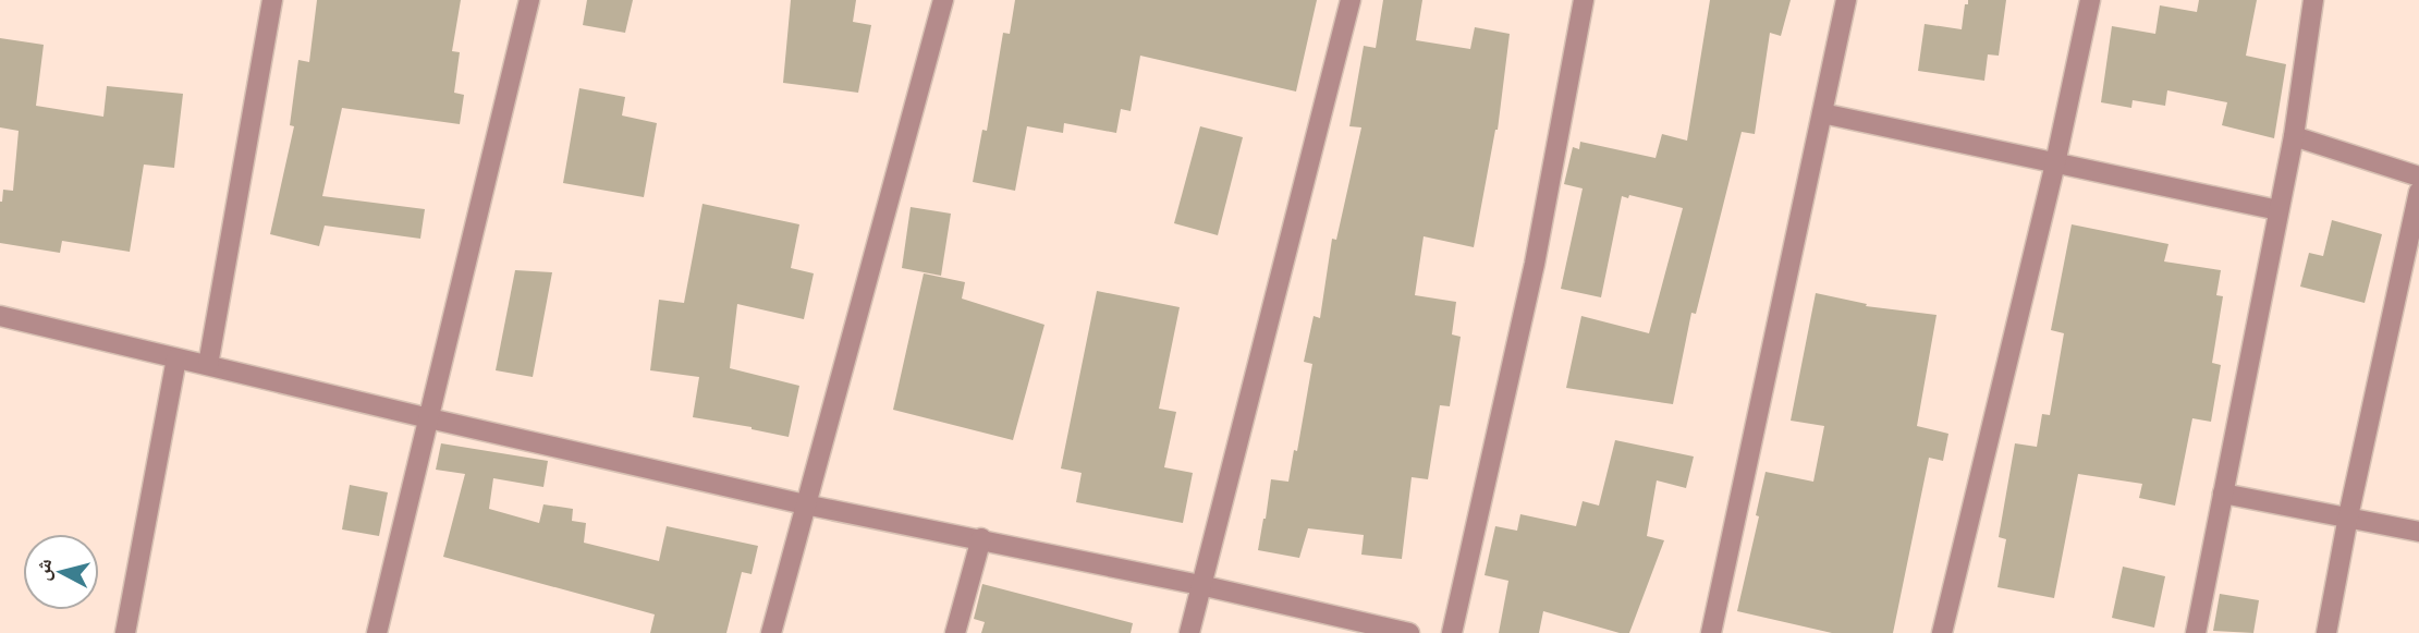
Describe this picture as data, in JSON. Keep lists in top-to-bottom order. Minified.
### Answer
{"north":"left"}
